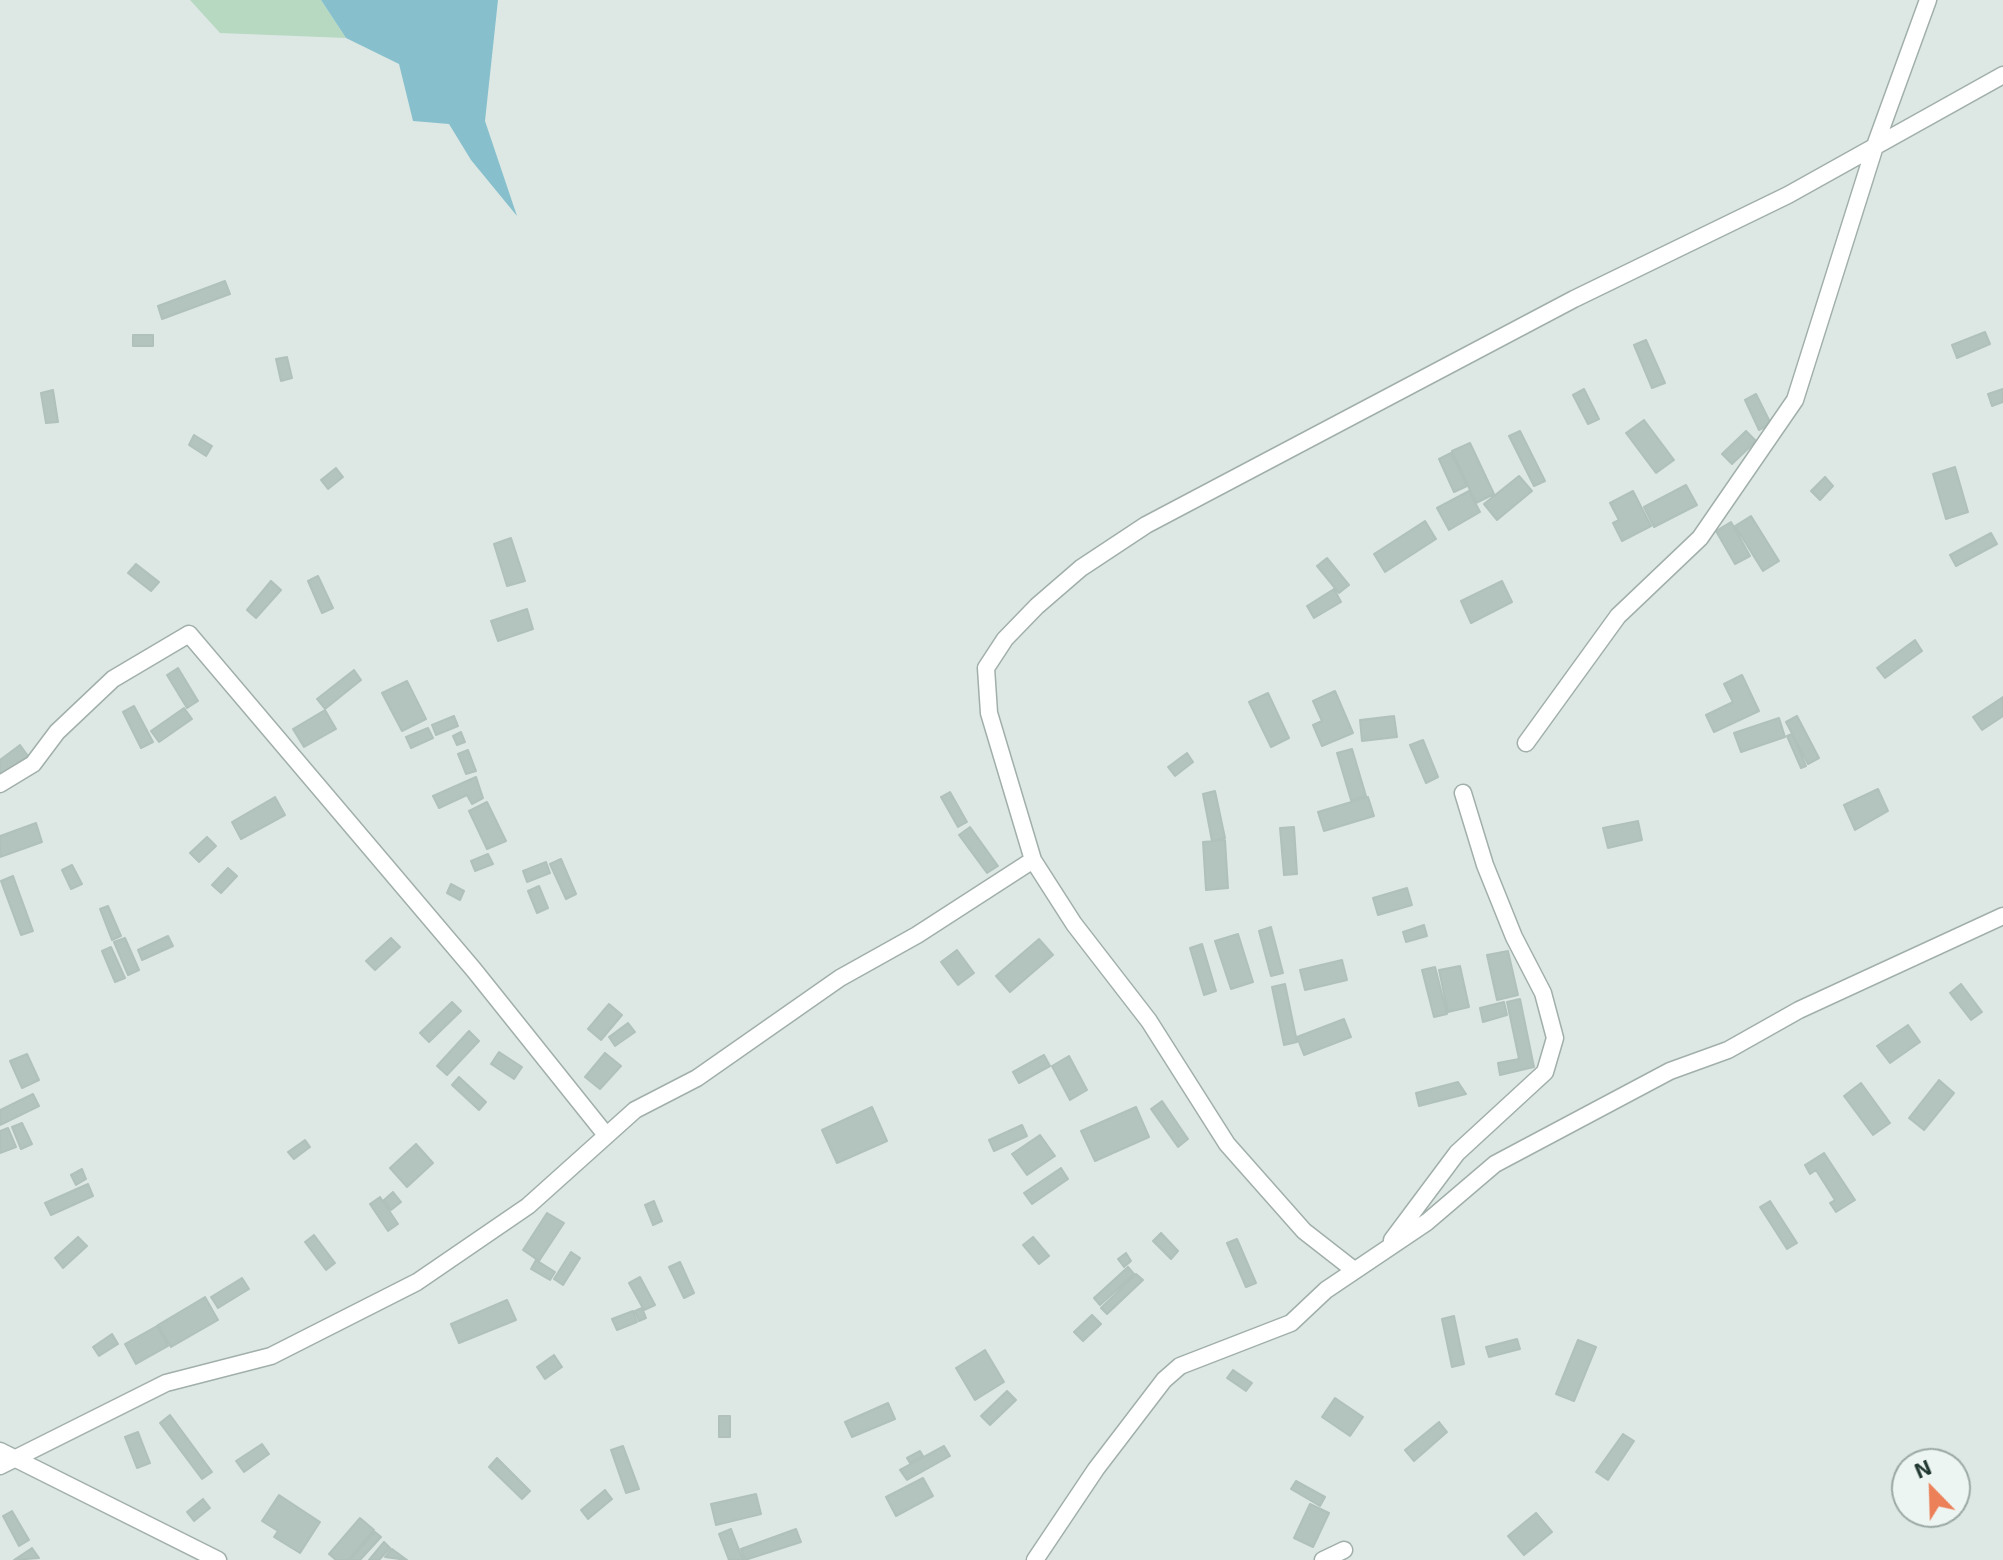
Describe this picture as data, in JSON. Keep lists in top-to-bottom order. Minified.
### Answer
{"north":"top left"}
